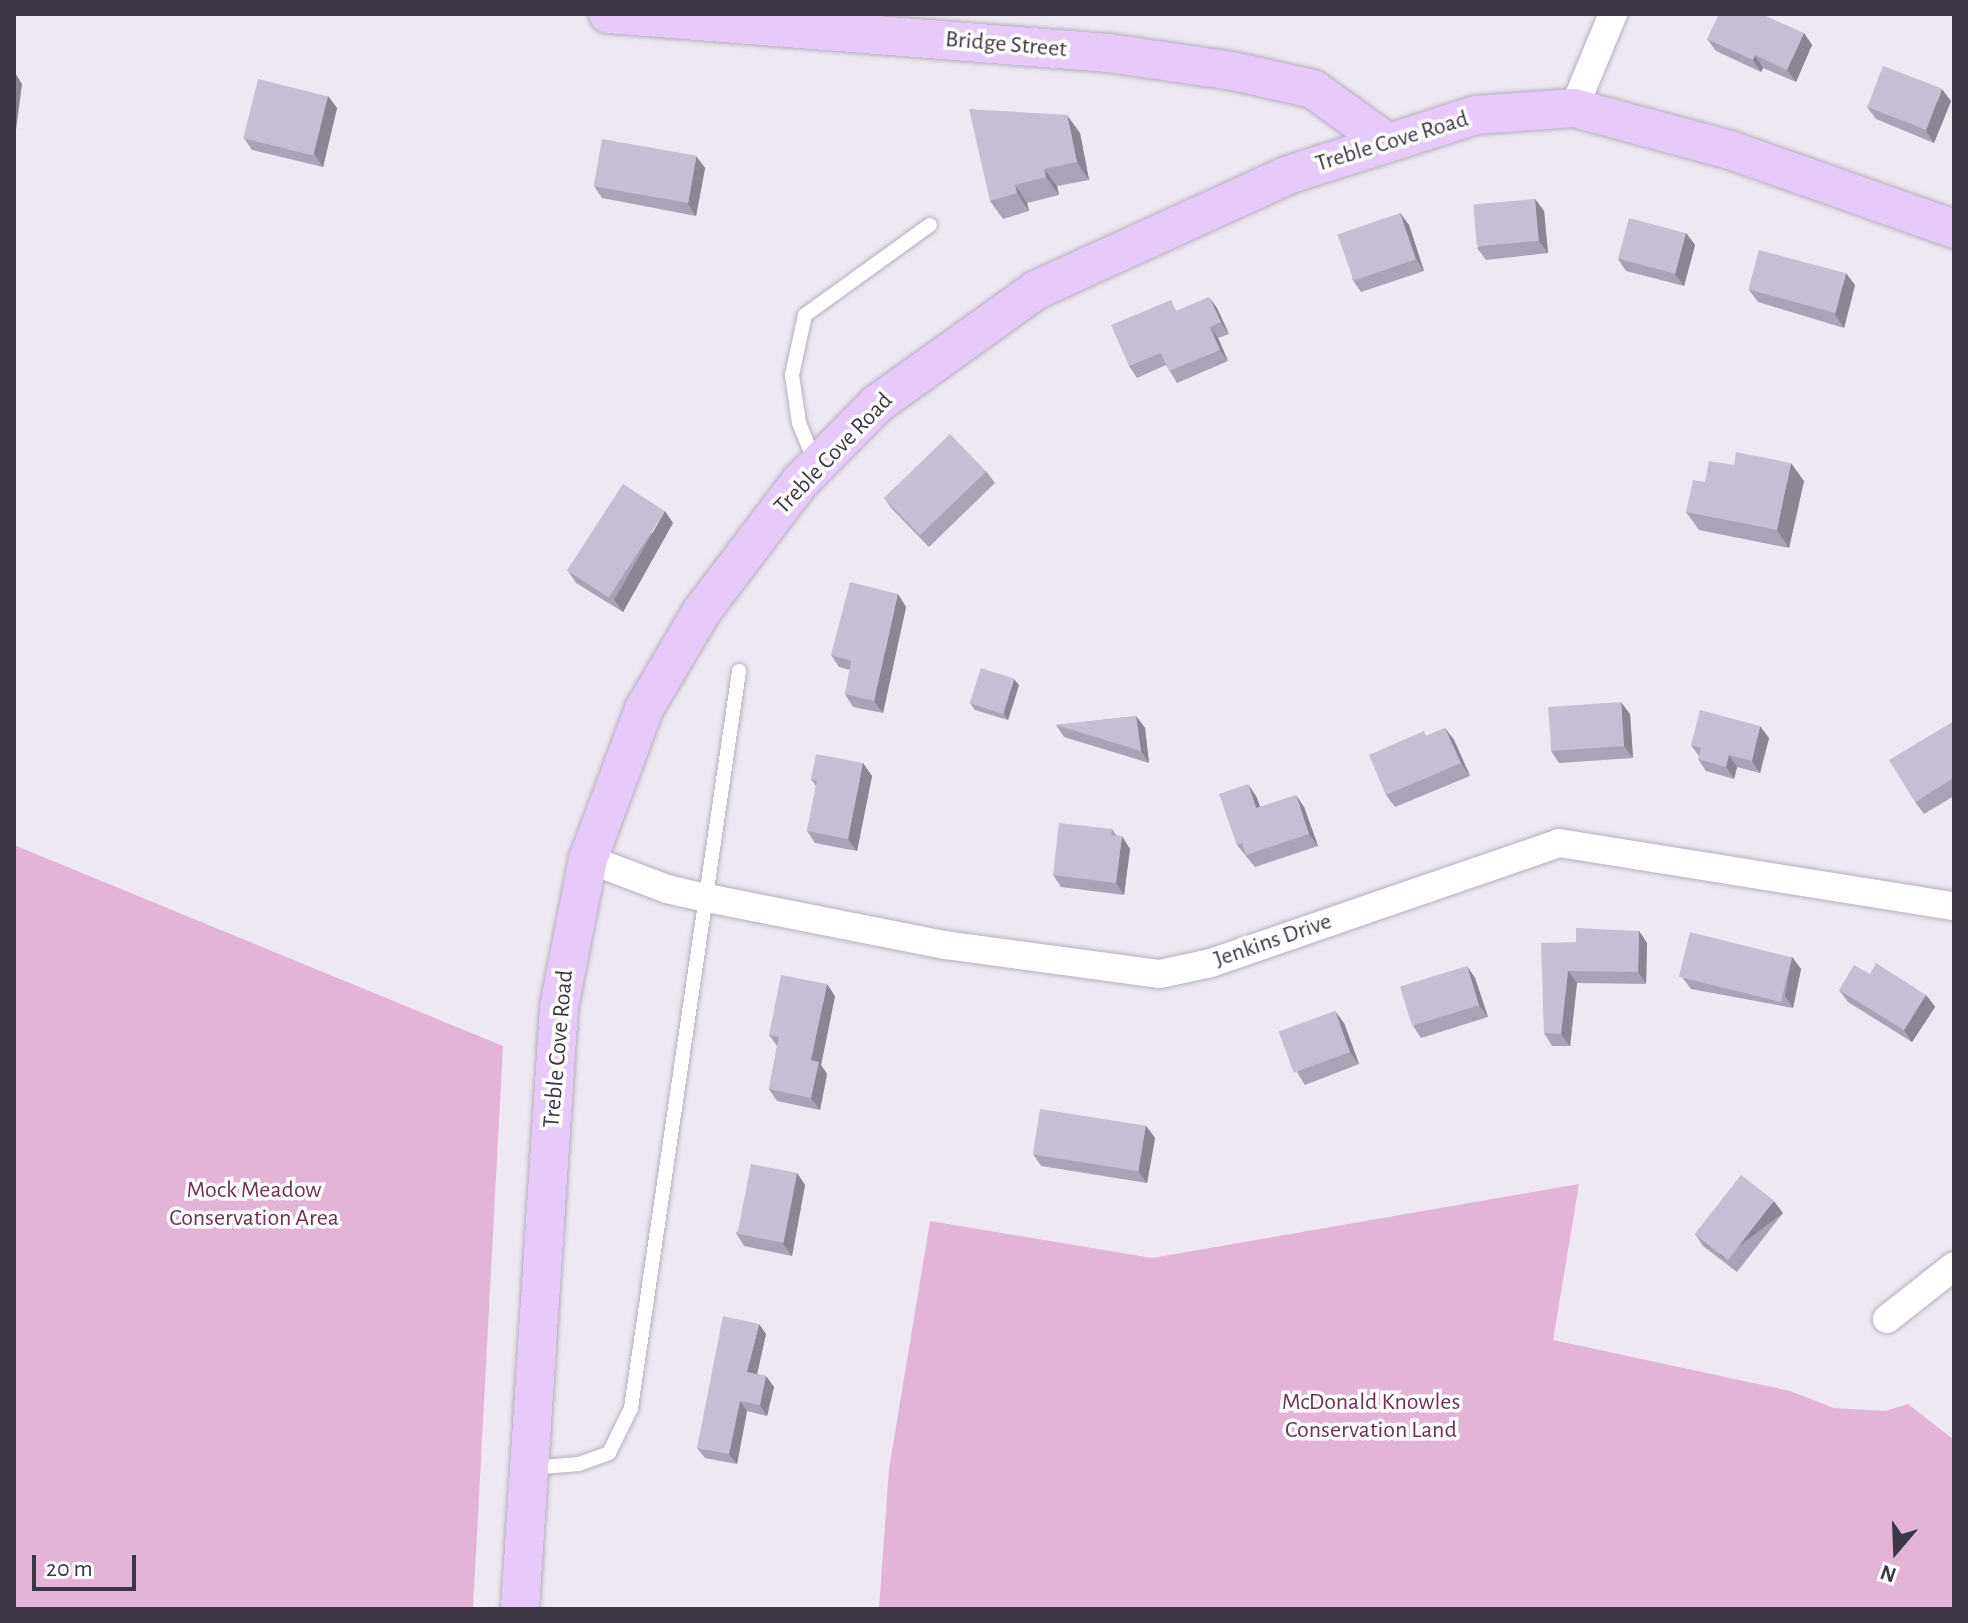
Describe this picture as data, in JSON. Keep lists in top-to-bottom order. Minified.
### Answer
{"streets":{"main road":["Bridge Street","Treble Cove Road"],"street":["Jenkins Drive"]},"crossings":[["Bridge Street","Treble Cove Road"],["Treble Cove Road","Jenkins Drive"]],"parks":["Mock Meadow Conservation Area","McDonald Knowles Conservation Land"],"scale_bar":"20 m","north":"bottom"}
